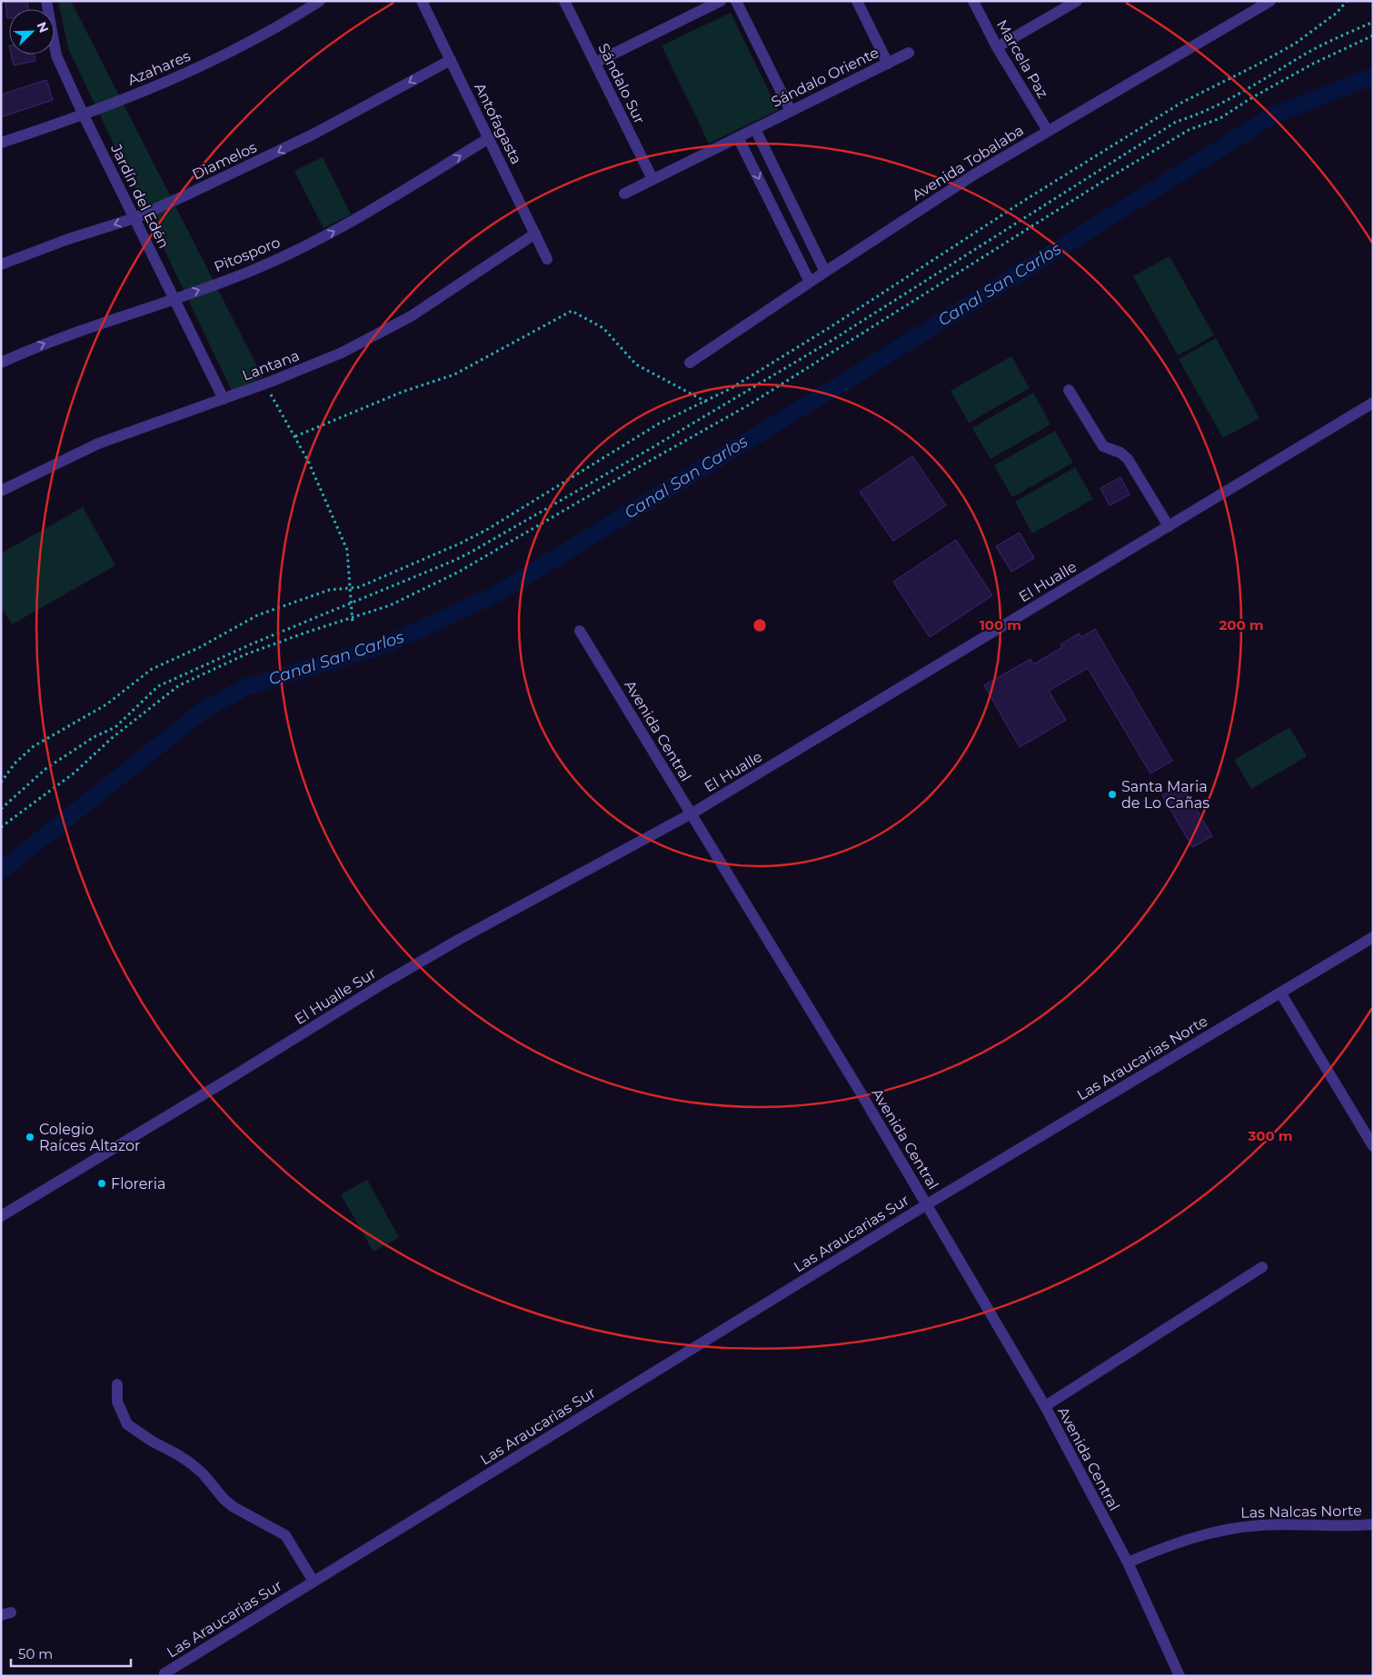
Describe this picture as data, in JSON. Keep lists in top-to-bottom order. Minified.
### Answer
{"streets":{"street":["Marcela Paz","Azahares","Sándalo Oriente","Sándalo Sur","Antofagasta","Diamelos","Avenida Tobalaba","Jardín del Edén","Pitosporo","Lantana","El Hualle","Avenida Central","El Hualle Sur","Las Araucarias Norte","Las Araucarias Sur","Las Nalcas Norte"]},"crossings":[["Marcela Paz","Avenida Tobalaba"],["Azahares","Jardín del Edén"],["Sándalo Oriente","Sándalo Sur"],["Antofagasta","Diamelos"],["Antofagasta","Pitosporo"],["Antofagasta","Lantana"],["Diamelos","Jardín del Edén"],["Jardín del Edén","Pitosporo"],["Jardín del Edén","Lantana"],["El Hualle","Avenida Central"],["El Hualle","El Hualle Sur"],["Avenida Central","El Hualle Sur"],["Avenida Central","Las Araucarias Norte"],["Avenida Central","Las Araucarias Sur"],["Avenida Central","Las Nalcas Norte"],["Las Araucarias Norte","Las Araucarias Sur"]],"one_way":["Diamelos","Pitosporo"],"water":["Canal San Carlos"],"places":["Santa Maria de Lo Cañas","Colegio Raíces Altazor","Floreria"],"scale_bar":"50 m","north":"top right","rings":["100 m","200 m","300 m"]}
